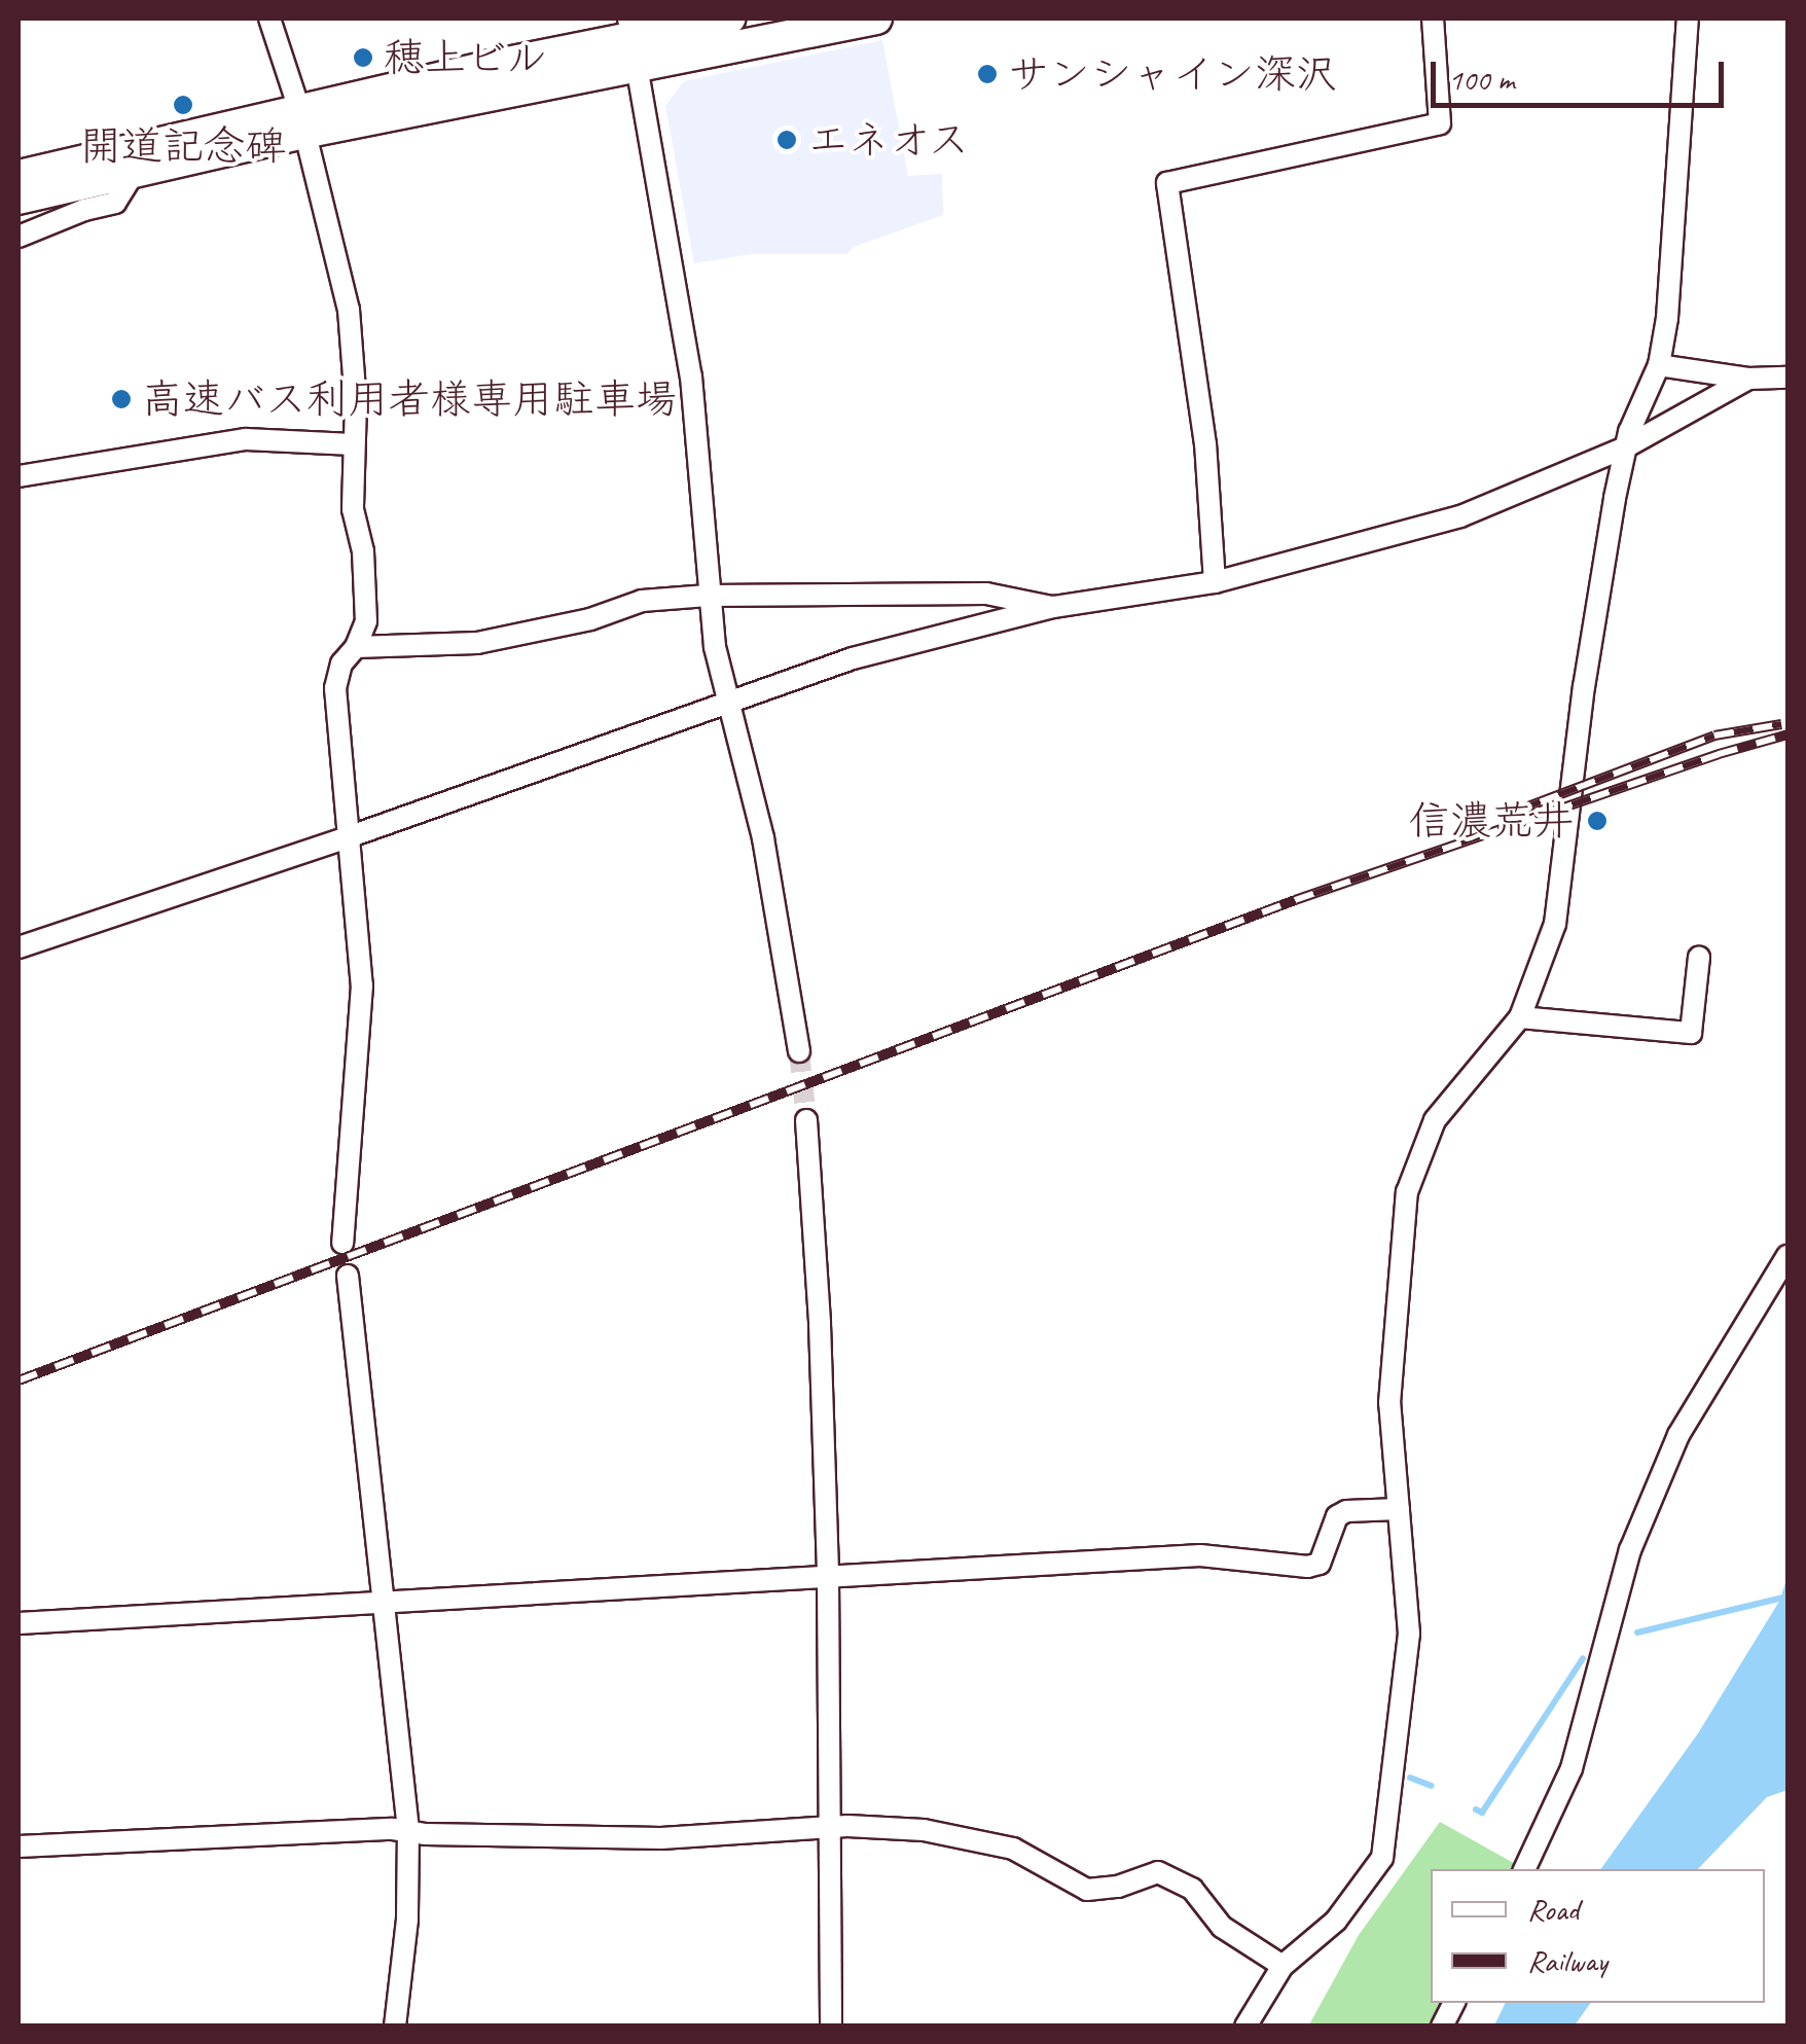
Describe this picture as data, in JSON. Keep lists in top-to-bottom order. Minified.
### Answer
{"places":["穂上ビル","サンシャイン深沢","開道記念碑","エネオス","高速バス利用者様専用駐車場","信濃荒井"],"legend":["Road","Railway"],"scale_bar":"100 m"}
